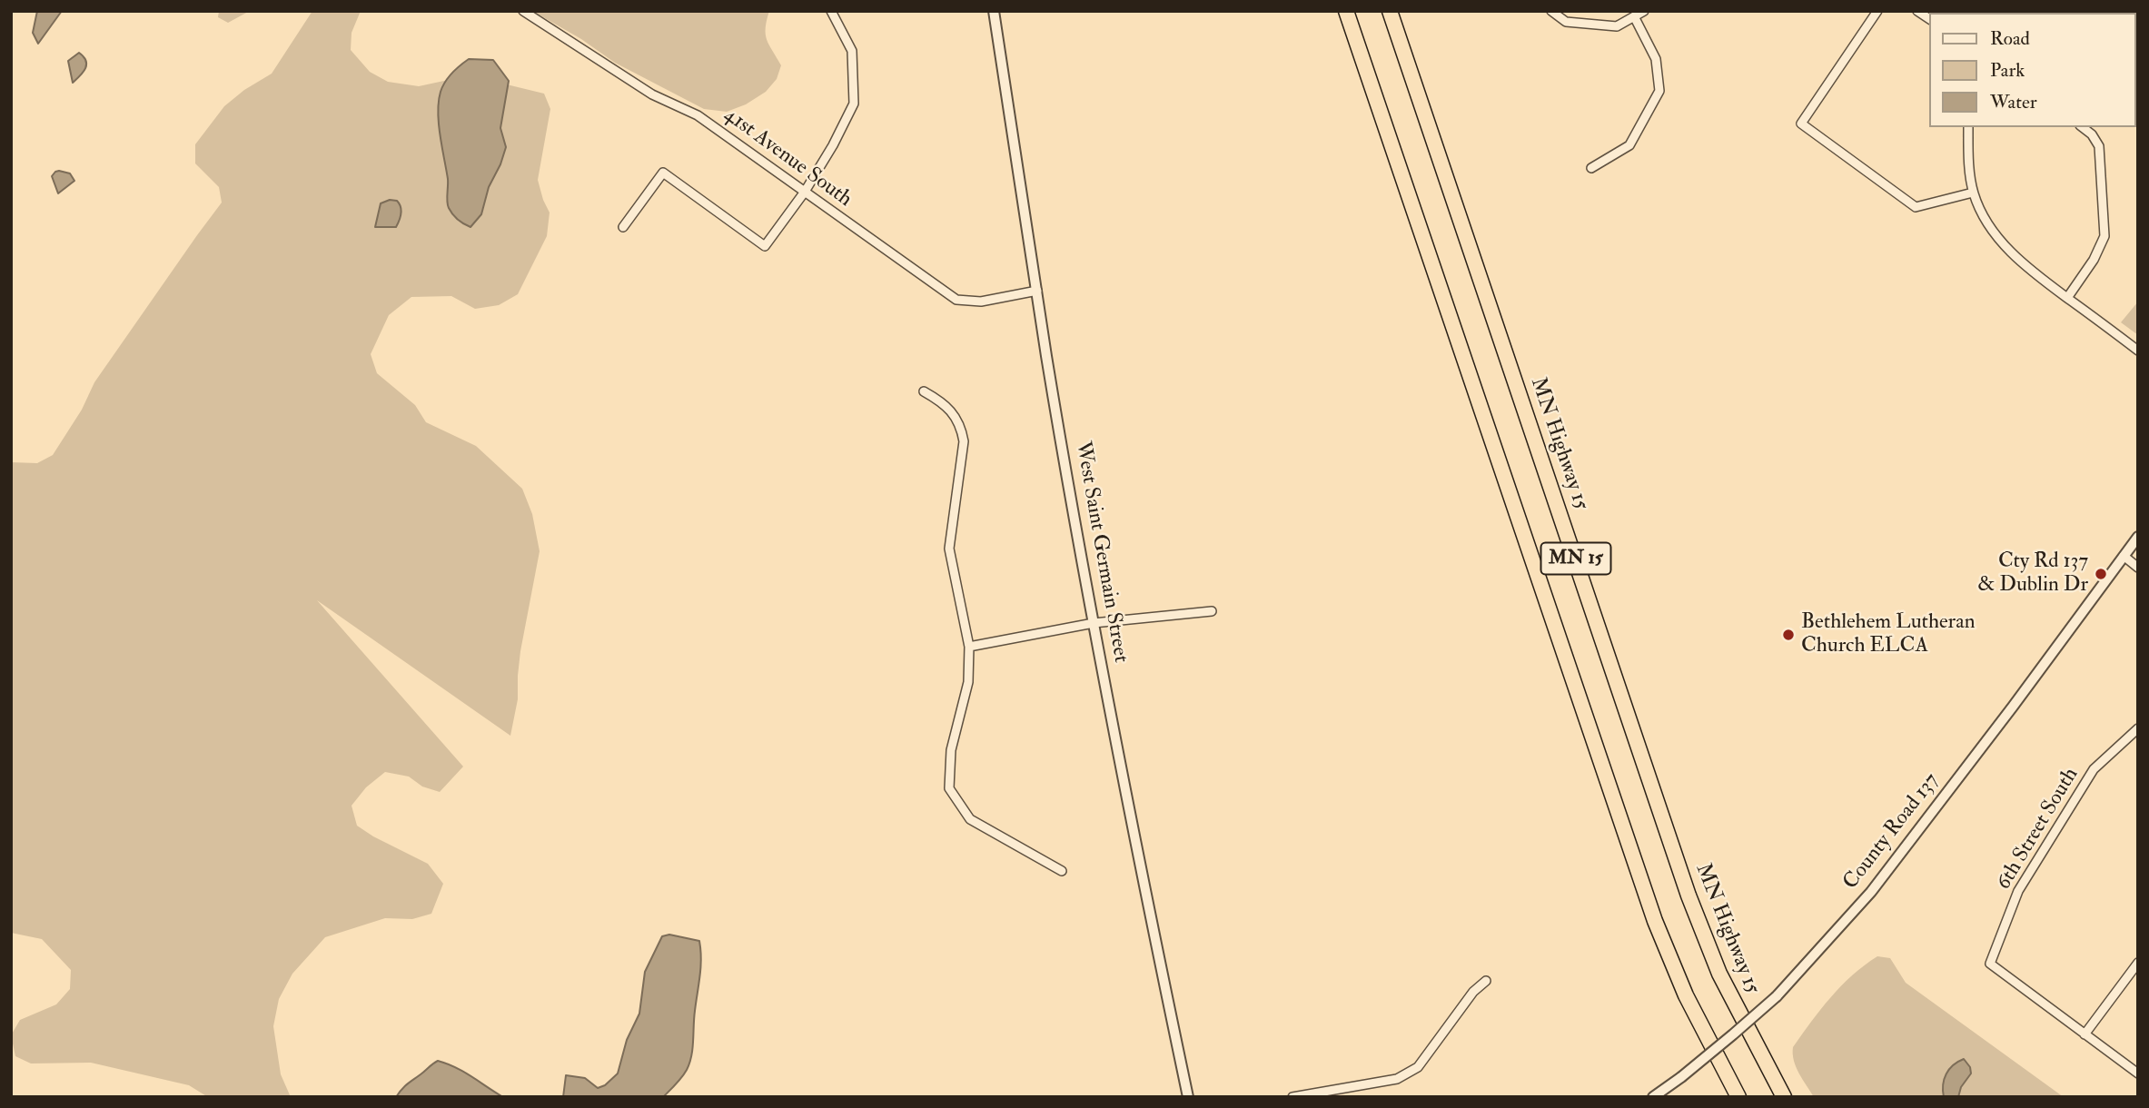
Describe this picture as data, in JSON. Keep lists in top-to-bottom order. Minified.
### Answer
{"streets":{"highway":["MN Highway 15","MN 15"],"street":["41st Avenue South","West Saint Germain Street","6th Street South","County Road 137"]},"crossings":[["41st Avenue South","West Saint Germain Street"]],"places":["Cty Rd 137 & Dublin Dr","Bethlehem Lutheran Church ELCA"],"legend":["Road","Park","Water"]}
